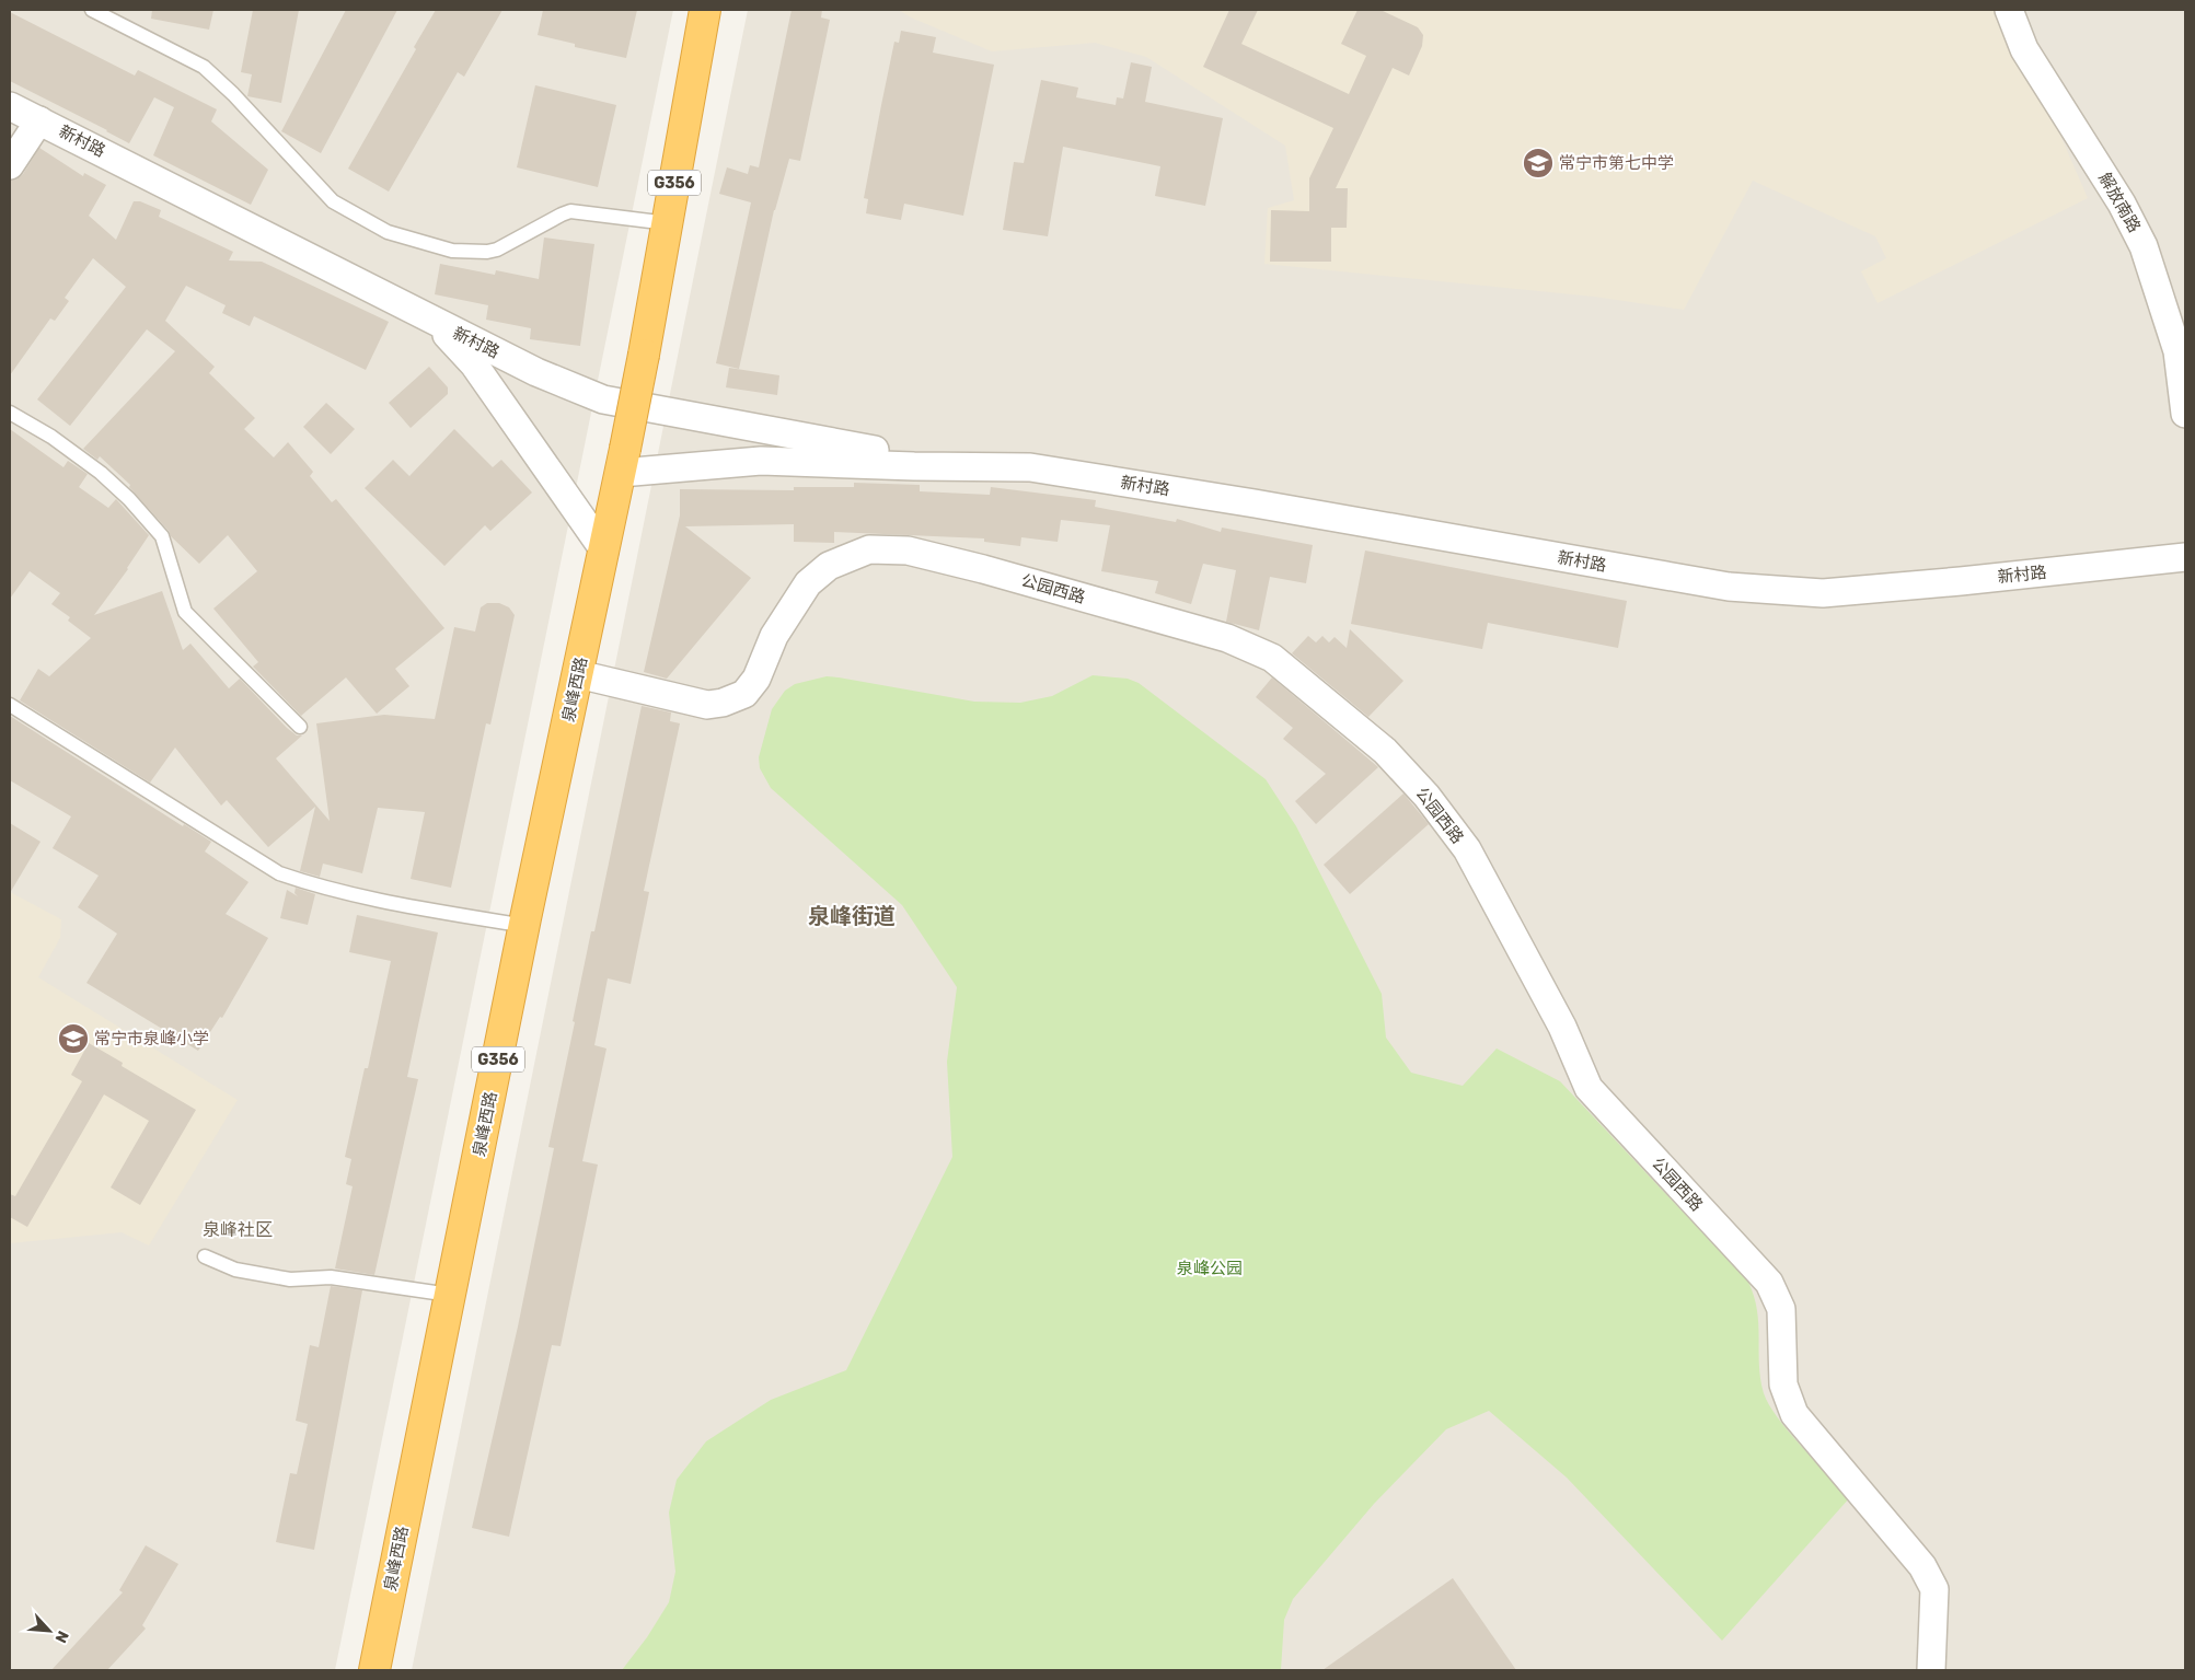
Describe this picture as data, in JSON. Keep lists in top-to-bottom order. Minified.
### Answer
{"streets":{"highway":["G356","泉峰西路"],"street":["新村路","解放南路","公园西路"]},"crossings":[["新村路","G356"],["新村路","泉峰西路"],["G356","泉峰西路"],["公园西路","泉峰西路"]],"districts":["泉峰街道","泉峰社区"],"parks":["泉峰公园"],"places":{"school or university":["常宁市第七中学","常宁市泉峰小学"]},"north":"bottom right"}
